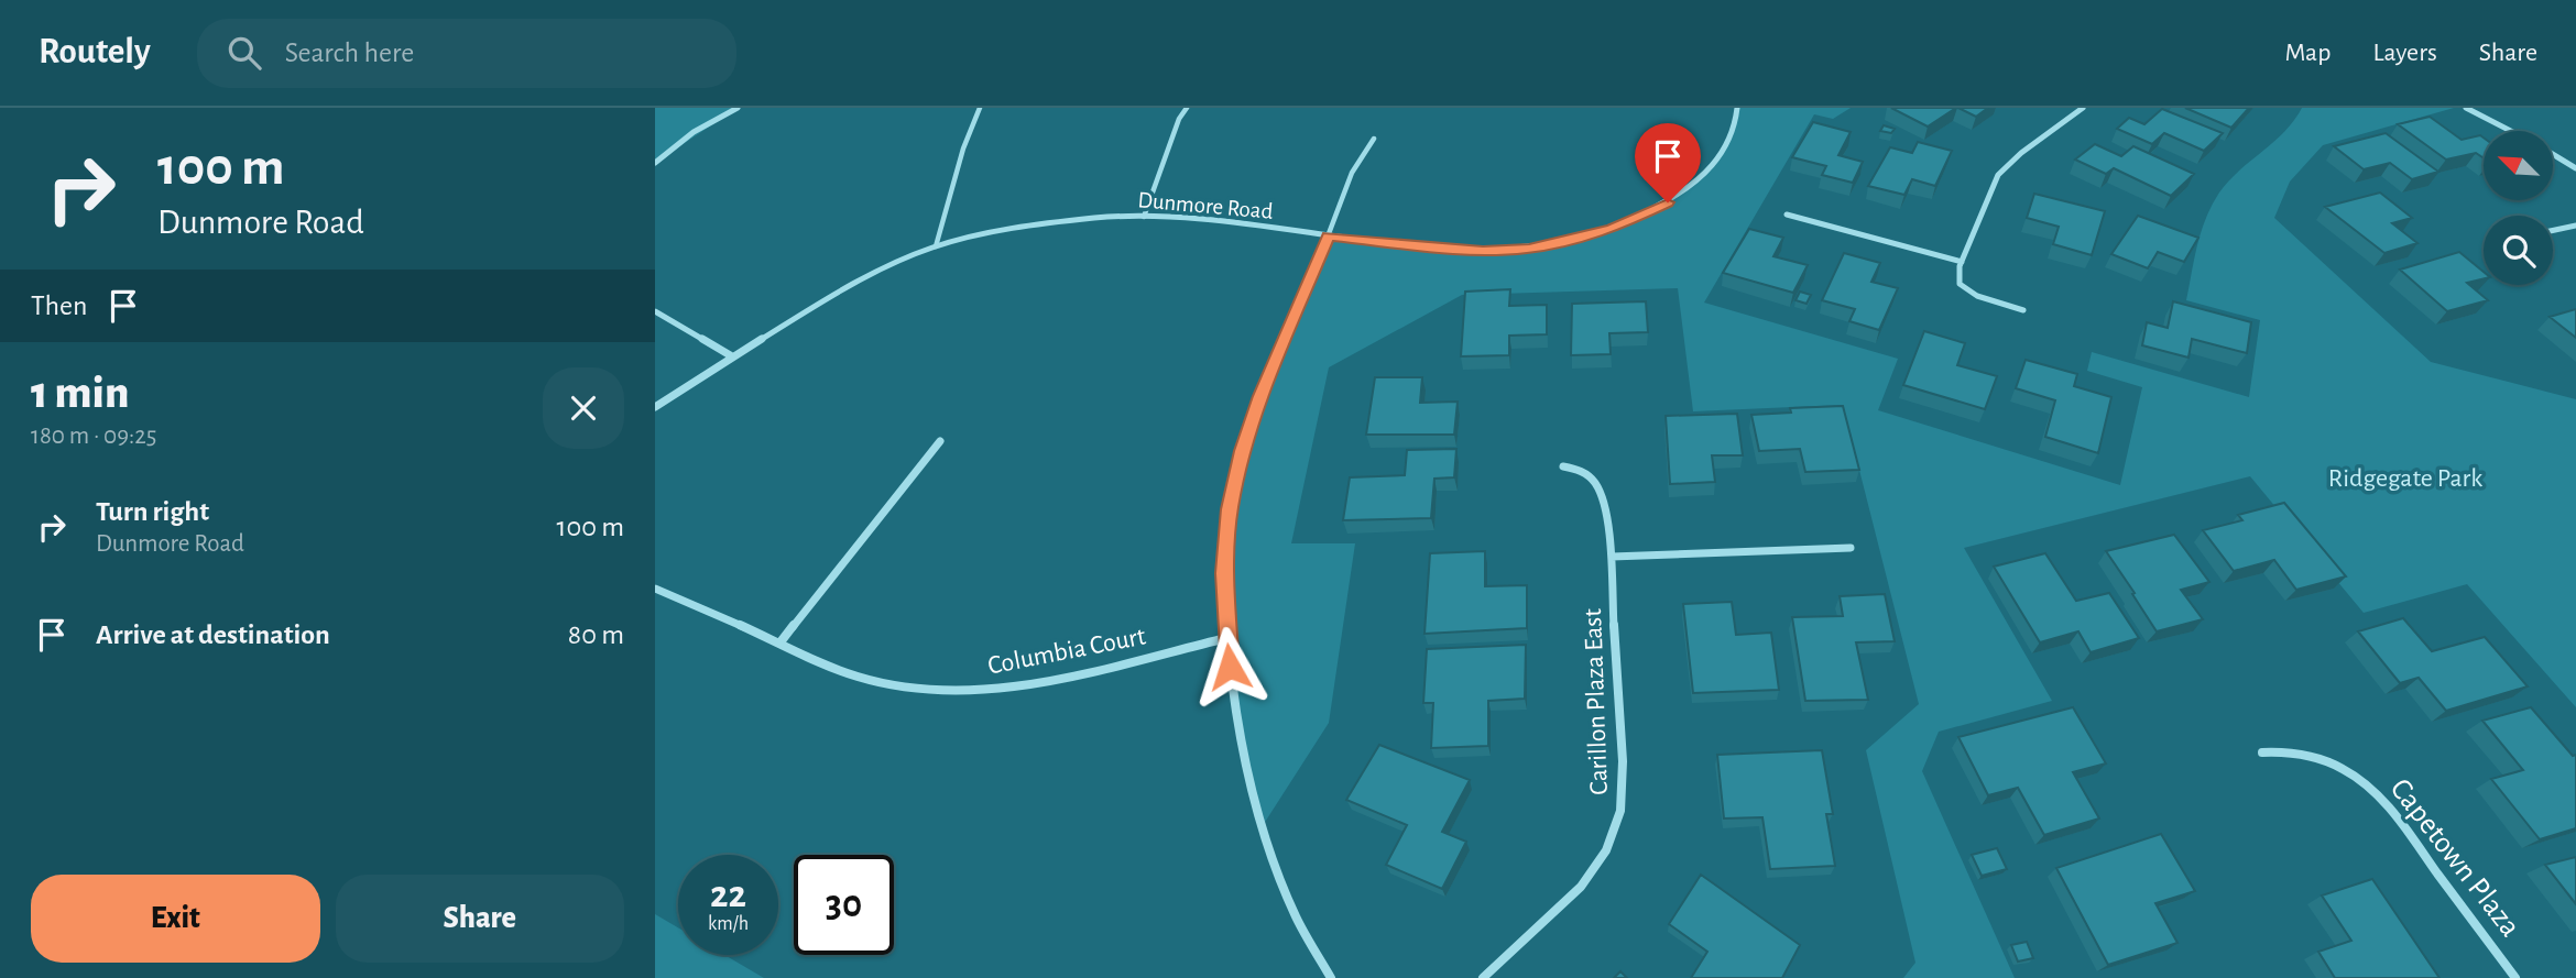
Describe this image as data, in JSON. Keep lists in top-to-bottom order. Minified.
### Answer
{"streets":{"street":["Dunmore Road","Columbia Court","Carillon Plaza East","Capetown Plaza"]},"parks":["Ridgegate Park"],"north":"top left","page":{"header":"Routely","search":"Search here","nav":["Map","Layers","Share"],"turn":["100 m","Dunmore Road"],"then":"Then","heading":["1 min","180 m · 09:25"],"list":[{"name":"Turn right","note":"Dunmore Road","value":"100 m"},{"name":"Arrive at destination","value":"80 m"}],"speed":"22 km/h","limit":"30","buttons":["Exit","Share"]}}
